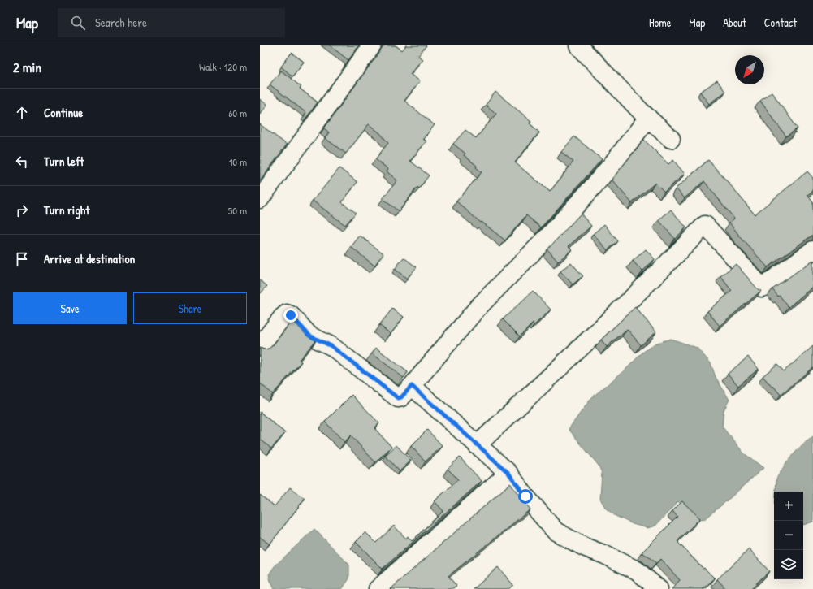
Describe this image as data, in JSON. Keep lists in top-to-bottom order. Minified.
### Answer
{"north":"bottom left","page":{"header":"Map","search":"Search here","nav":["Home","Map","About","Contact"],"heading":["2 min","Walk · 120 m"],"list":[["Continue","60 m"],["Turn left","10 m"],["Turn right","50 m"],"Arrive at destination"],"buttons":["Save","Share"],"map_buttons":["+","−"]}}
